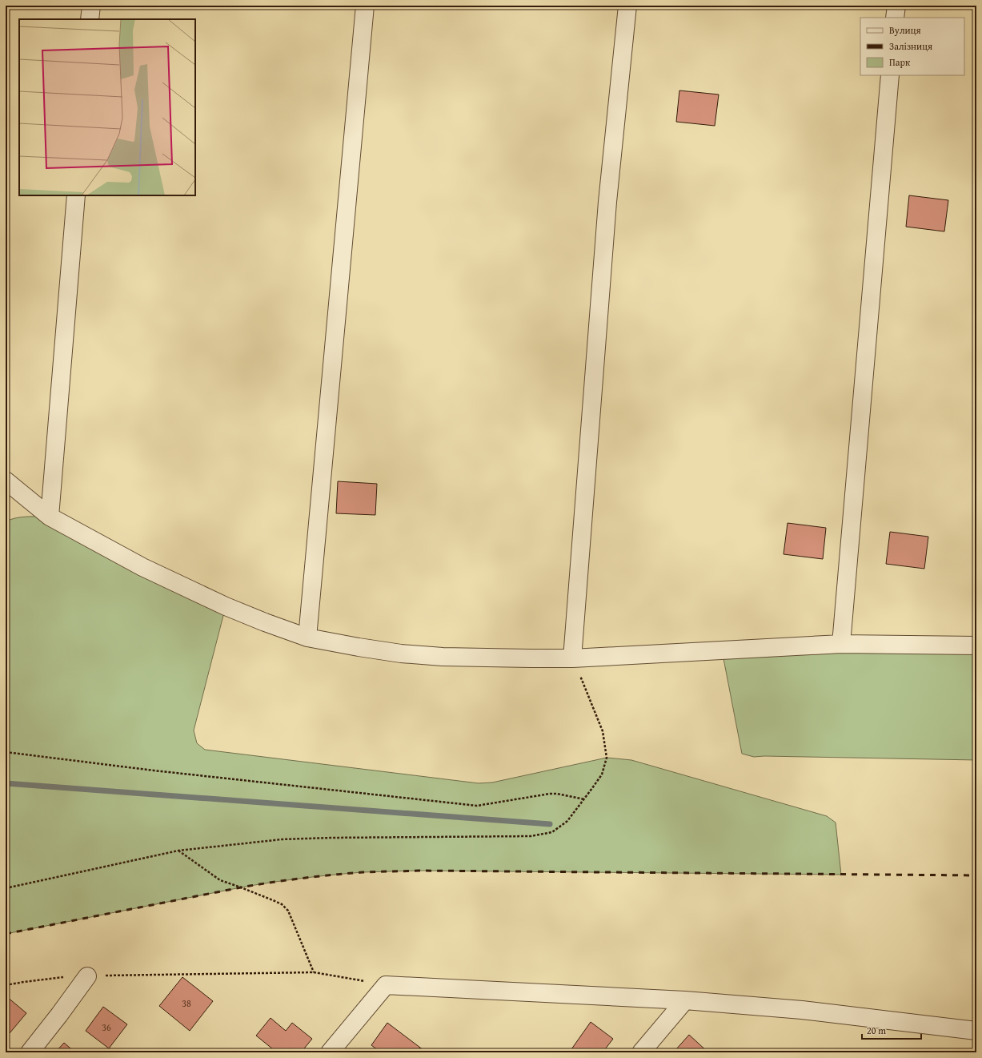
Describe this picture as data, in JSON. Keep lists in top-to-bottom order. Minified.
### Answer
{"house_numbers":["38","36"],"legend":["Вулиця","Залізниця","Парк"],"scale_bar":"20 m"}
